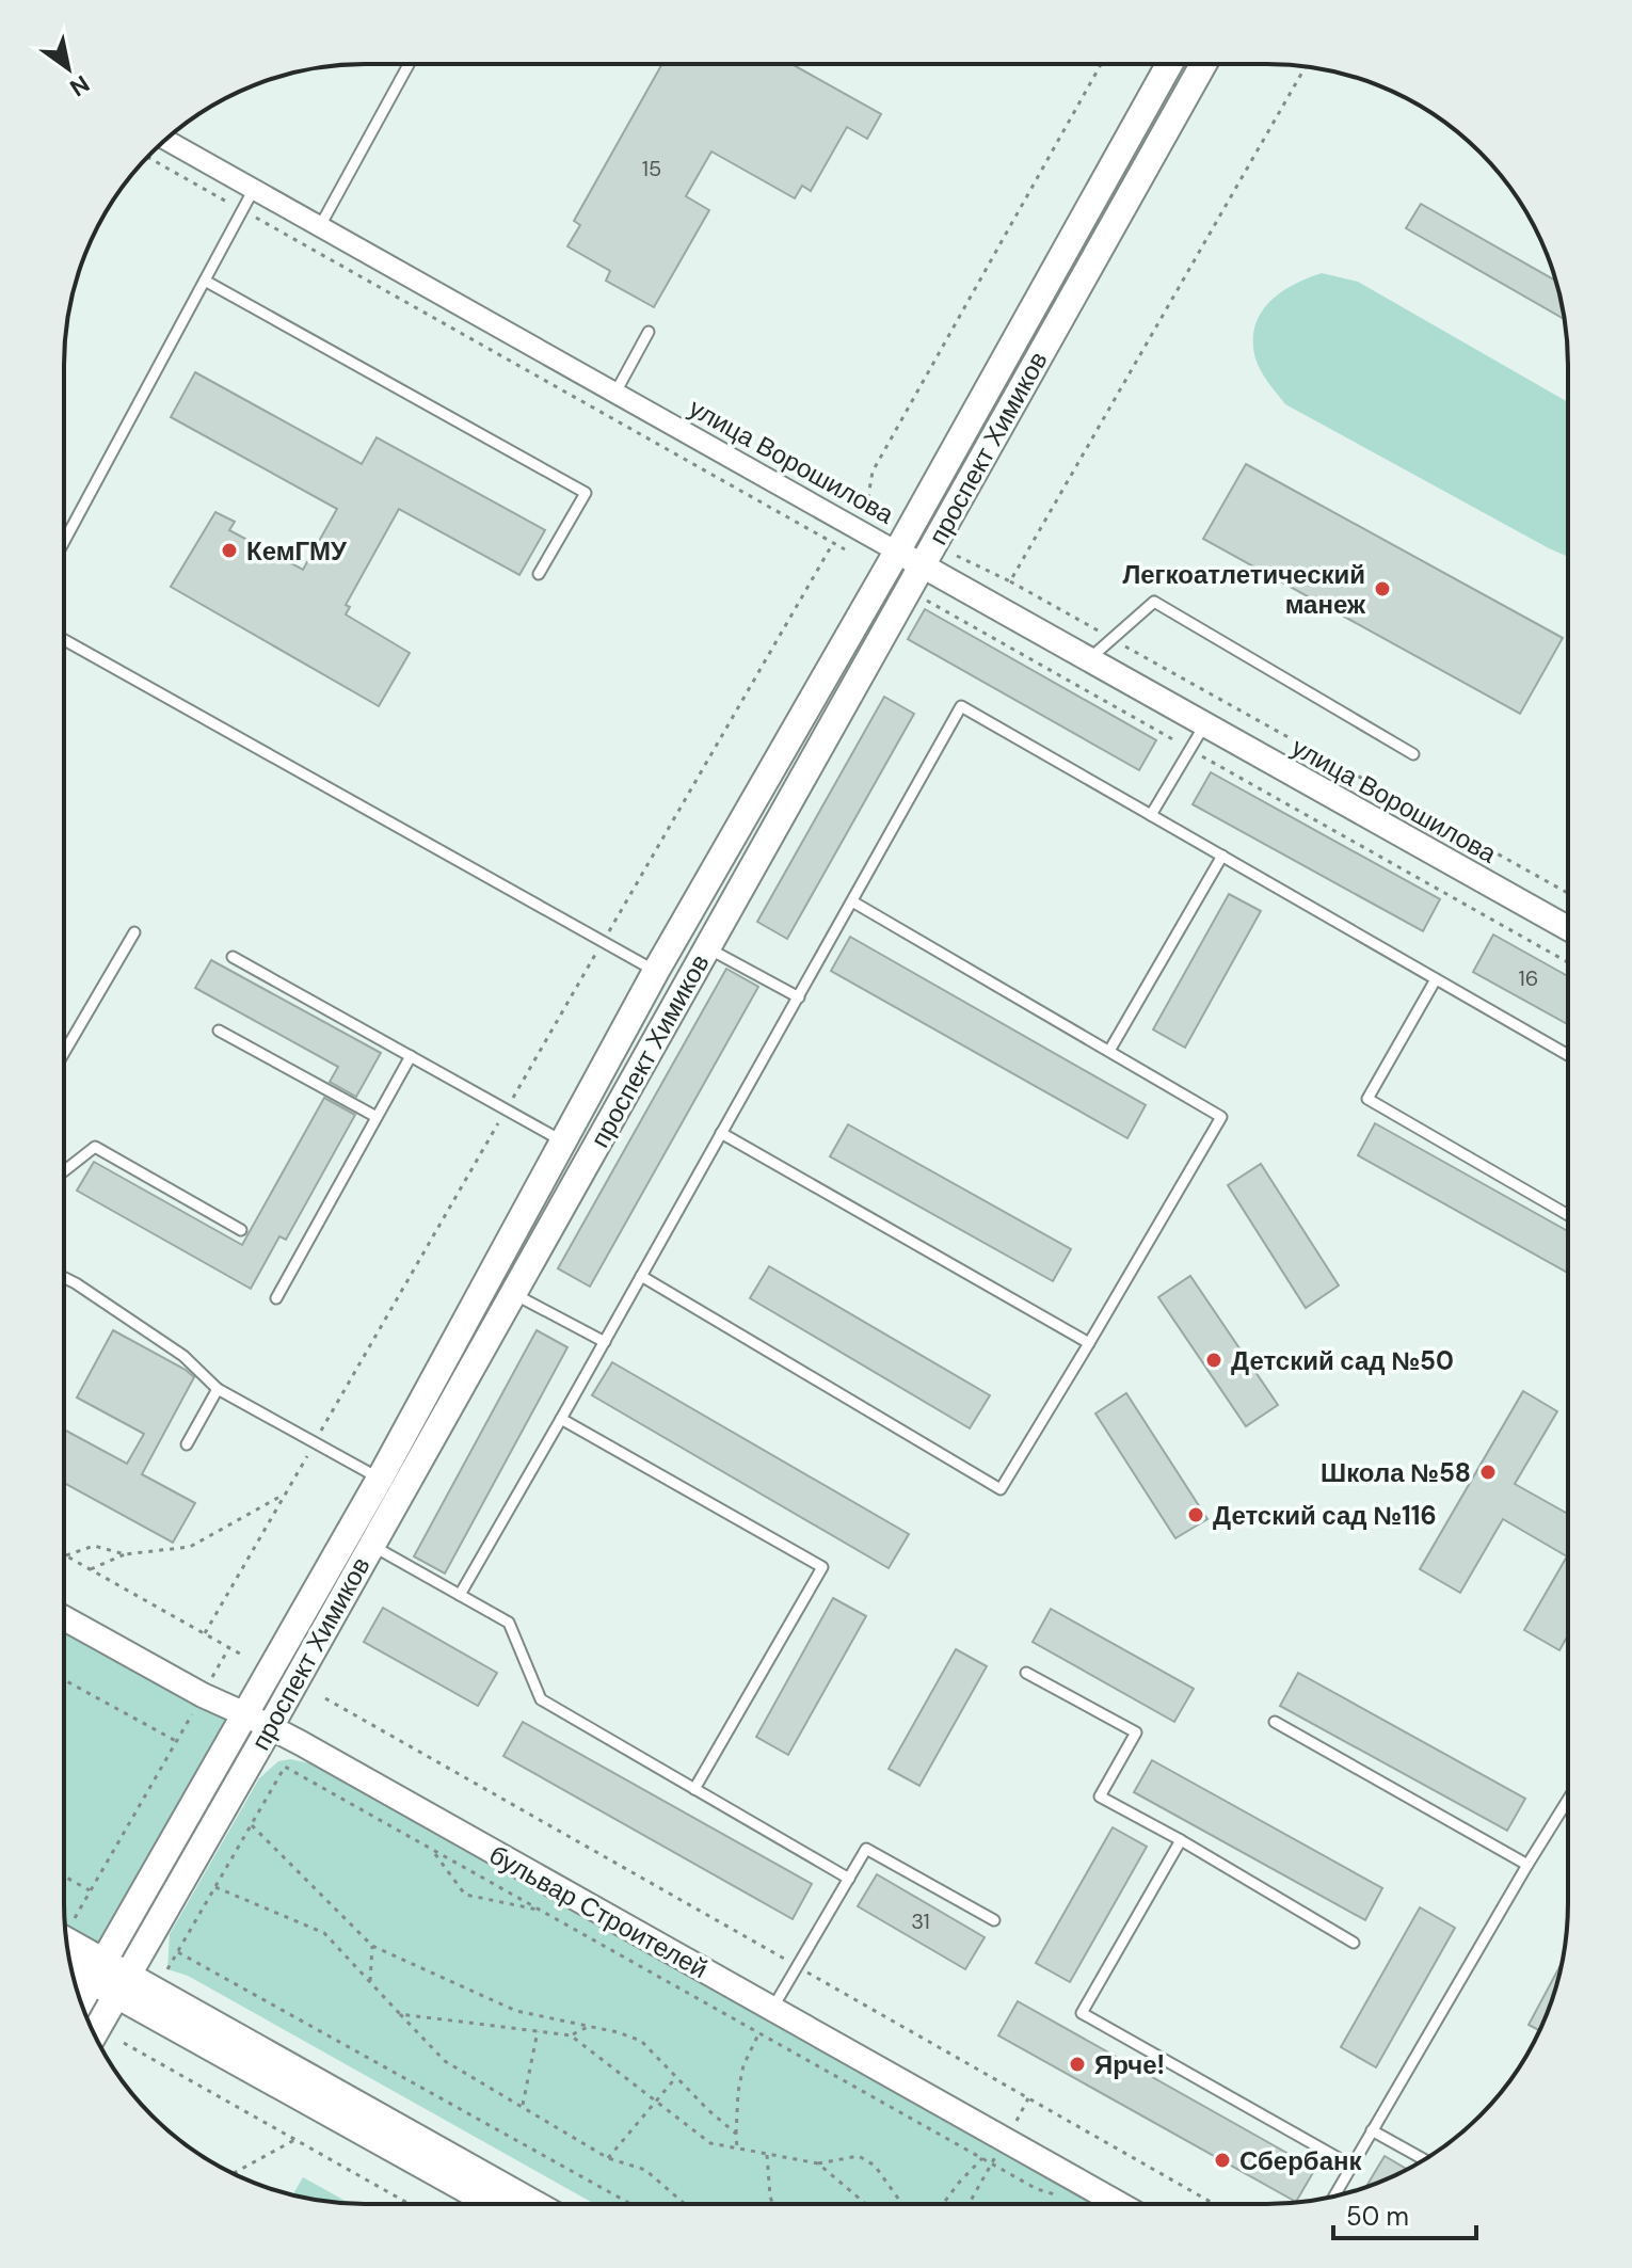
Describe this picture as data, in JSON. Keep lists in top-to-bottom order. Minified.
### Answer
{"streets":{"main road":["проспект Химиков"],"street":["улица Ворошилова","бульвар Строителей"]},"crossings":[["проспект Химиков","улица Ворошилова"],["проспект Химиков","бульвар Строителей"]],"places":["КемГМУ","Легкоатлетический манеж","Детский сад №50","Школа №58","Детский сад №116","Ярче!","Сбербанк"],"house_numbers":["15","16","31"],"scale_bar":"50 m","north":"bottom right"}
